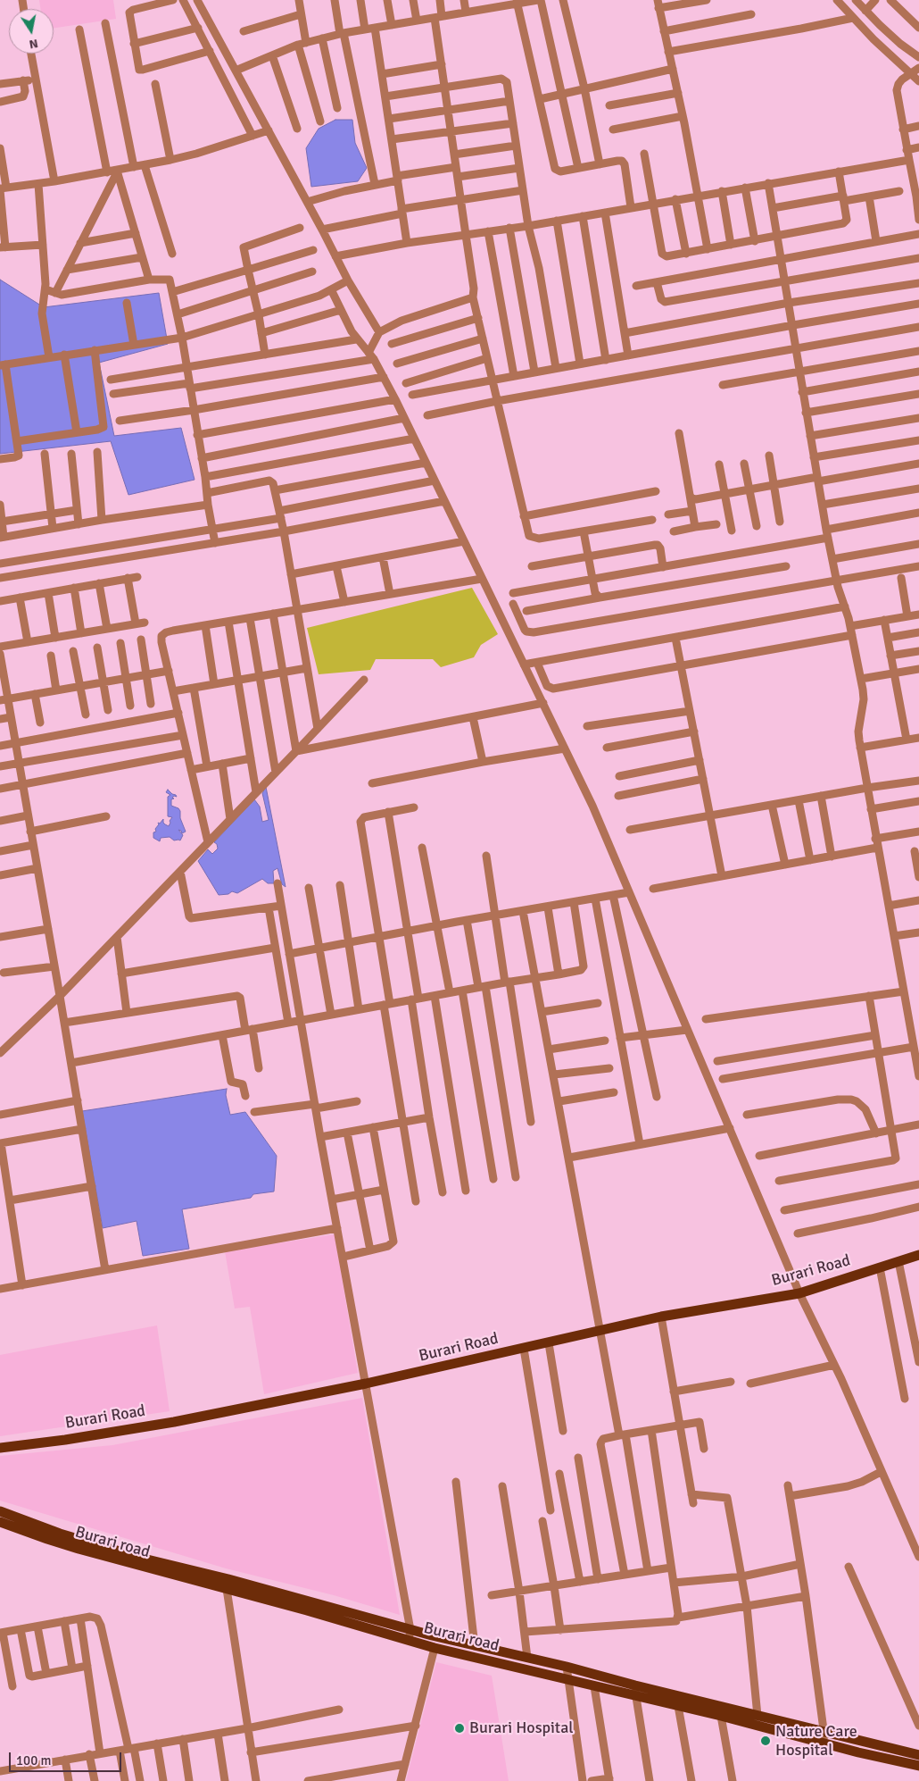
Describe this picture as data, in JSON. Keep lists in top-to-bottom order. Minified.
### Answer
{"streets":{"main road":["Burari Road","Burari road"]},"places":["Burari Hospital","Nature Care Hospital"],"scale_bar":"100 m","north":"bottom"}
